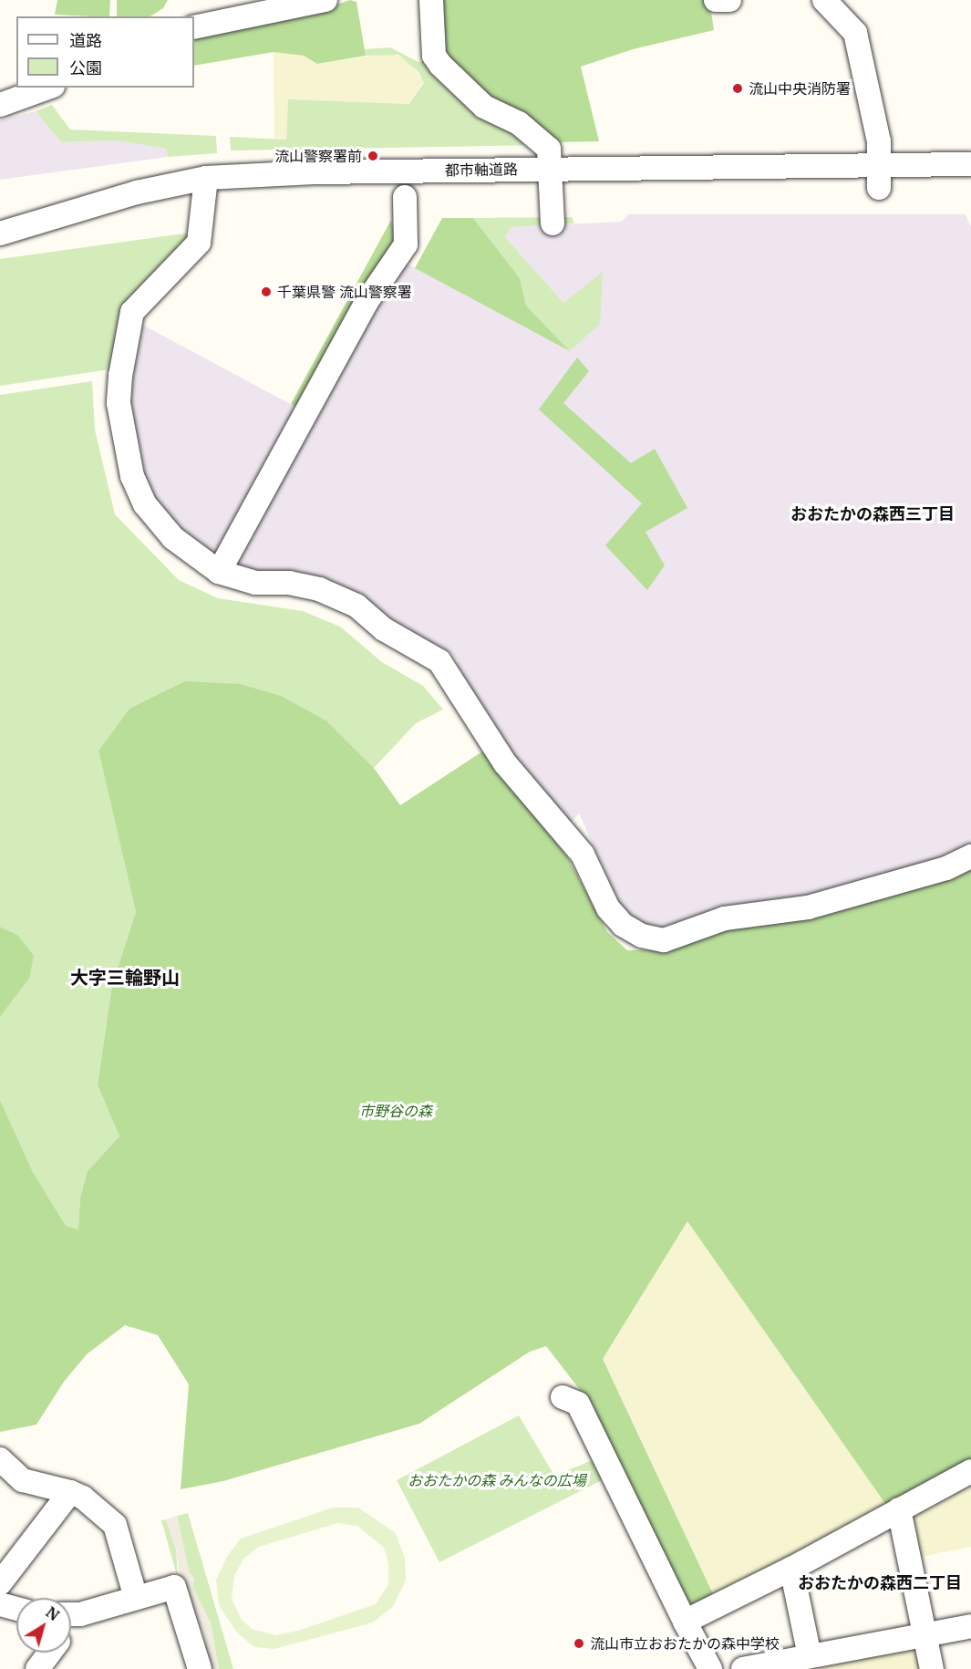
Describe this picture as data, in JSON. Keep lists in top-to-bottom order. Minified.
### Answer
{"streets":{"street":["都市軸道路"]},"districts":["おおたかの森西三丁目","大字三輪野山","おおたかの森西二丁目"],"parks":["市野谷の森","おおたかの森 みんなの広場"],"places":["流山中央消防署","流山警察署前","千葉県警 流山警察署","流山市立おおたかの森中学校"],"legend":["道路","公園"],"north":"top right"}
